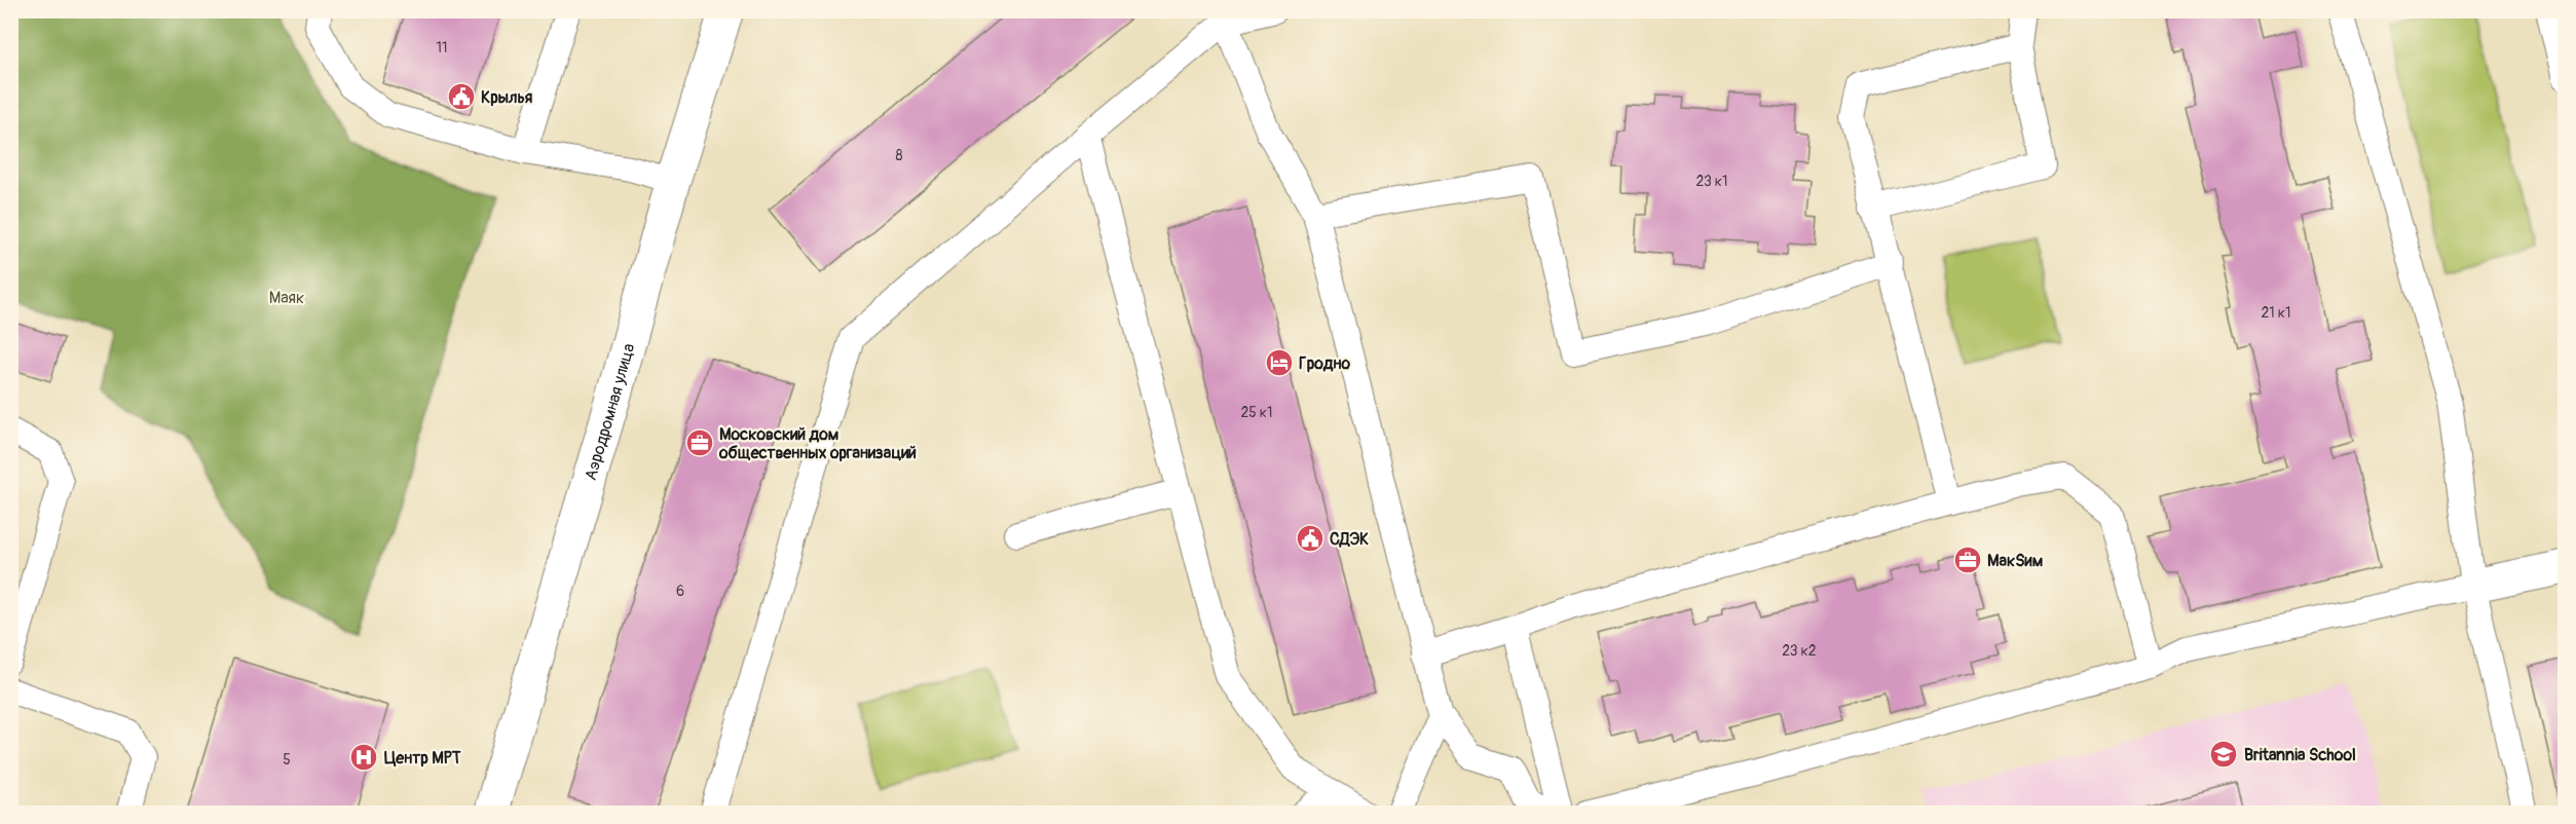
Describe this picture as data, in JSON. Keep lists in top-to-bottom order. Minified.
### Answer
{"streets":{"street":["Аэродромная улица"]},"parks":["Маяк"],"places":{"public building":["Крылья","СДЭК"],"hotel":["Гродно"],"office":["Московский дом общественных организаций","МакSим"],"school or university":["Britannia School"],"hospital":["Центр МРТ"]},"house_numbers":["11","8","23 к1","21 к1","25 к1","6","23 к2","5"]}
